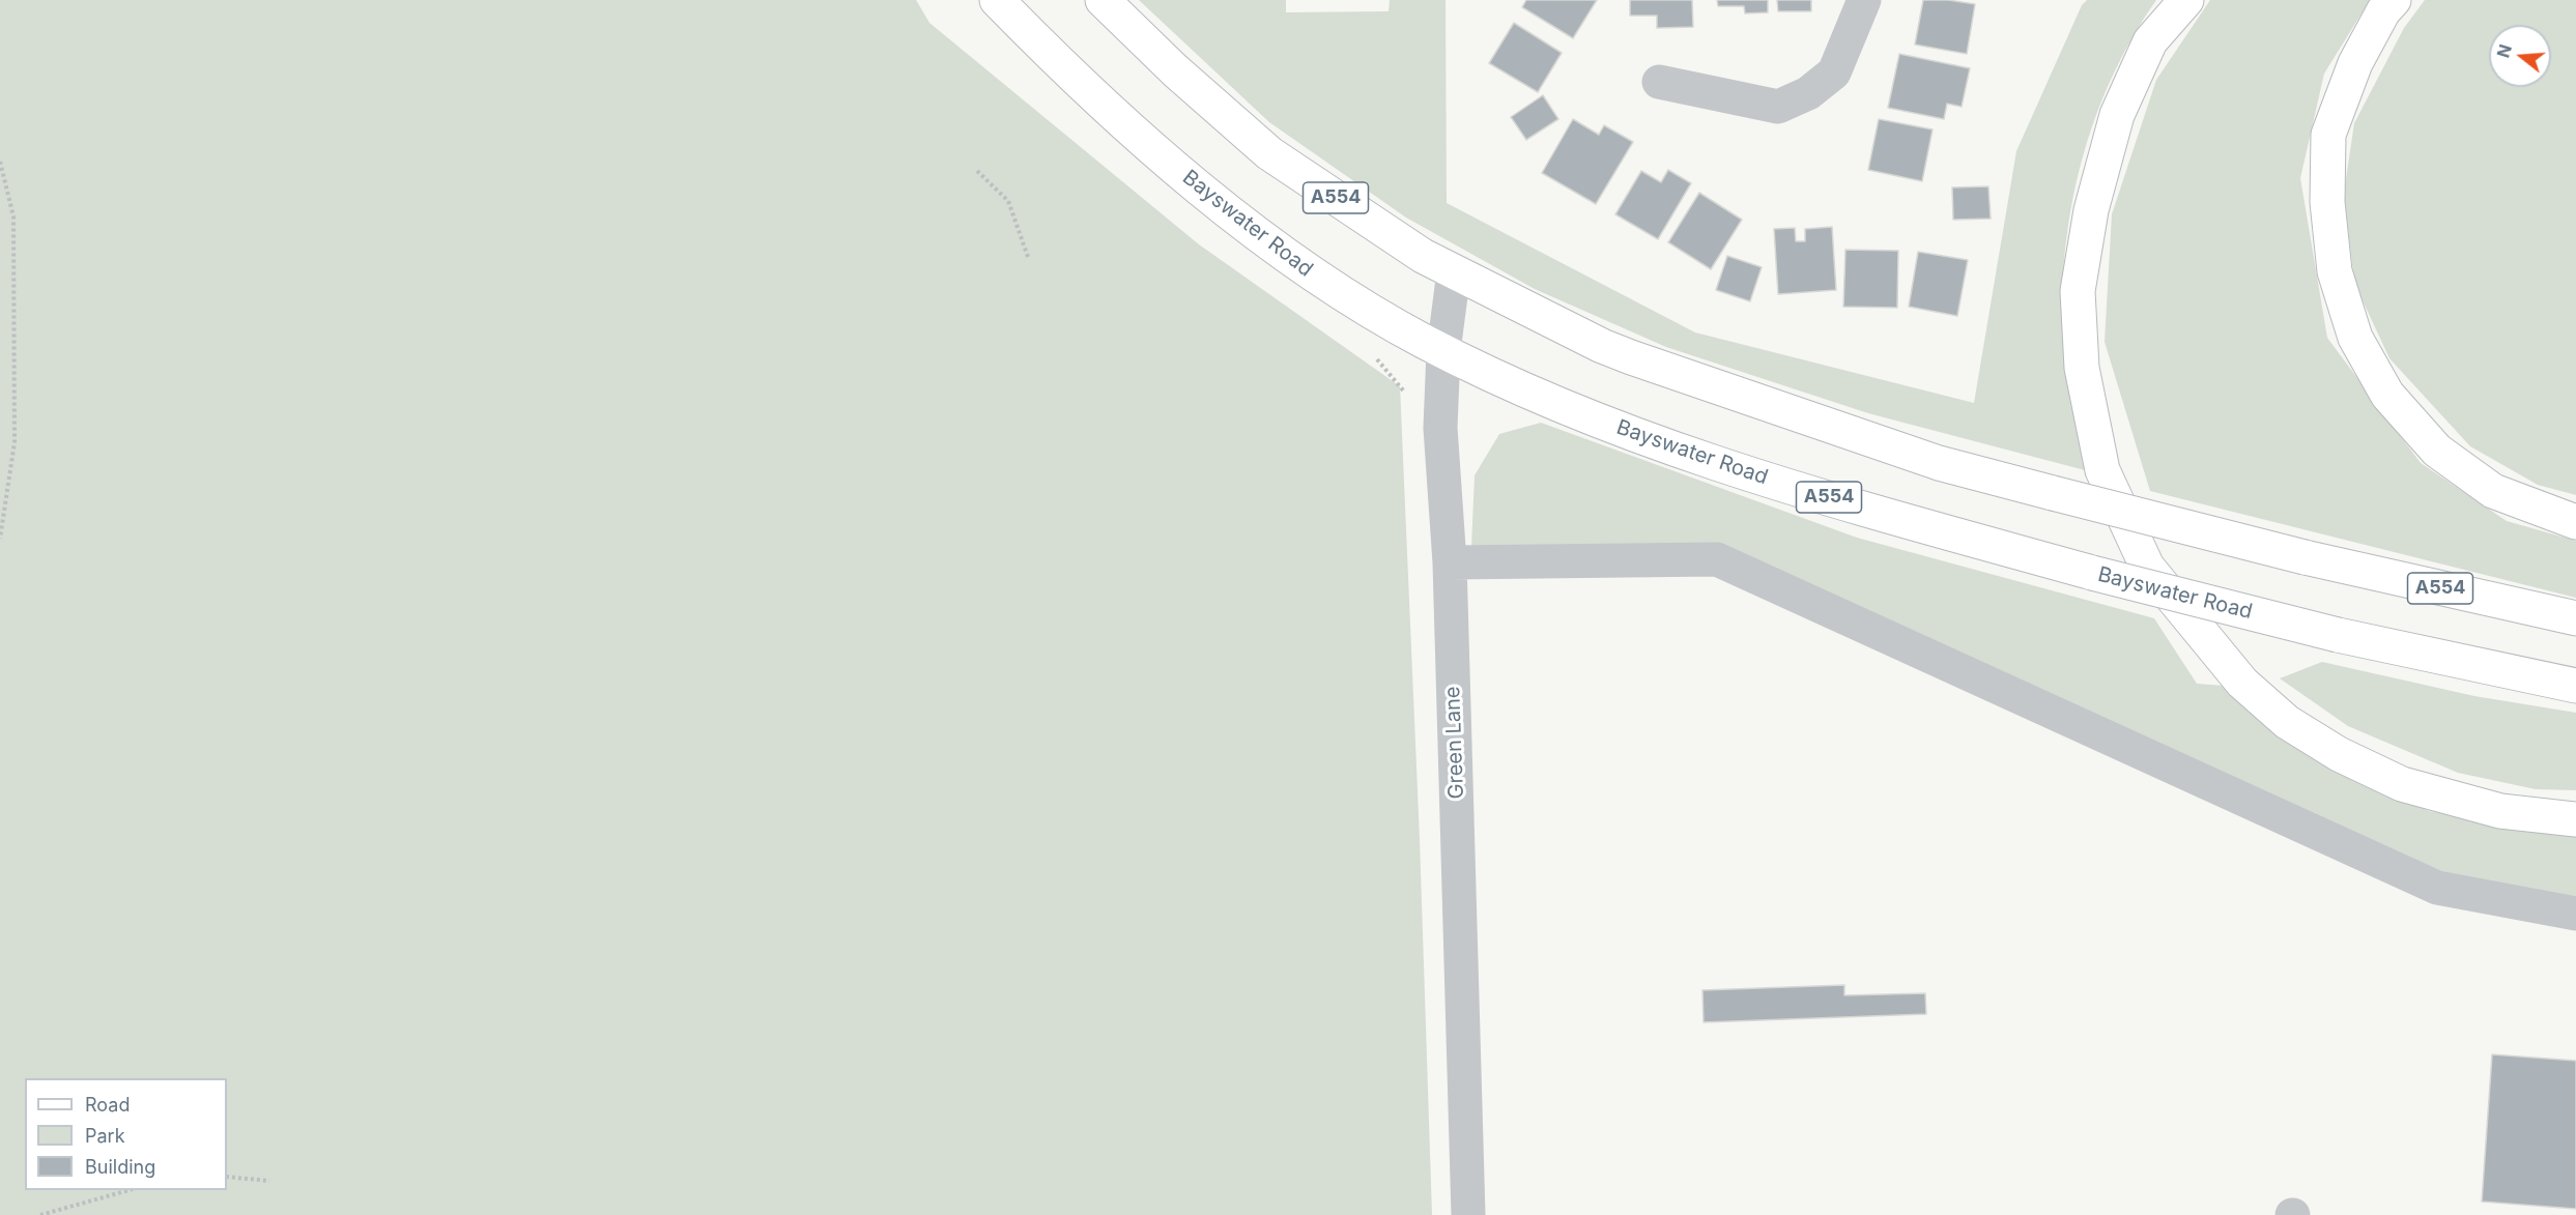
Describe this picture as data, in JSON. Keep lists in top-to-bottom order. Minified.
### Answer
{"streets":{"main road":["A554","Bayswater Road"],"street":["Green Lane"]},"crossings":[["A554","Green Lane"],["Bayswater Road","Green Lane"]],"legend":["Road","Park","Building"],"north":"left"}
